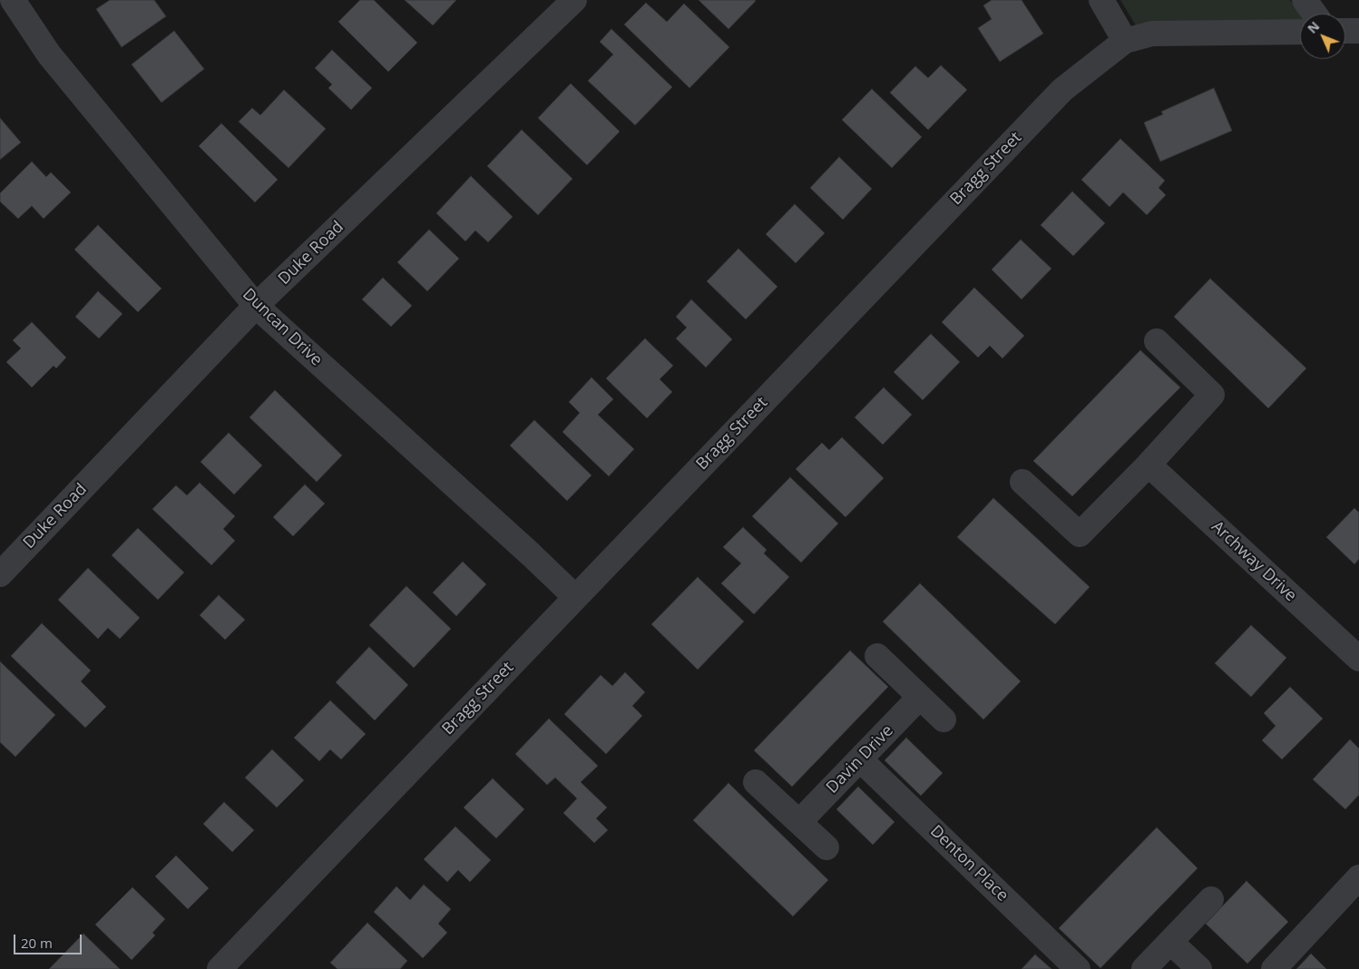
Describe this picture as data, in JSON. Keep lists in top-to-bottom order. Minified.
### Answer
{"streets":{"street":["Bragg Street","Duke Road","Duncan Drive","Archway Drive","Davin Drive","Denton Place"]},"crossings":[["Bragg Street","Duncan Drive"],["Duke Road","Duncan Drive"],["Davin Drive","Denton Place"]],"scale_bar":"20 m","north":"top left"}
